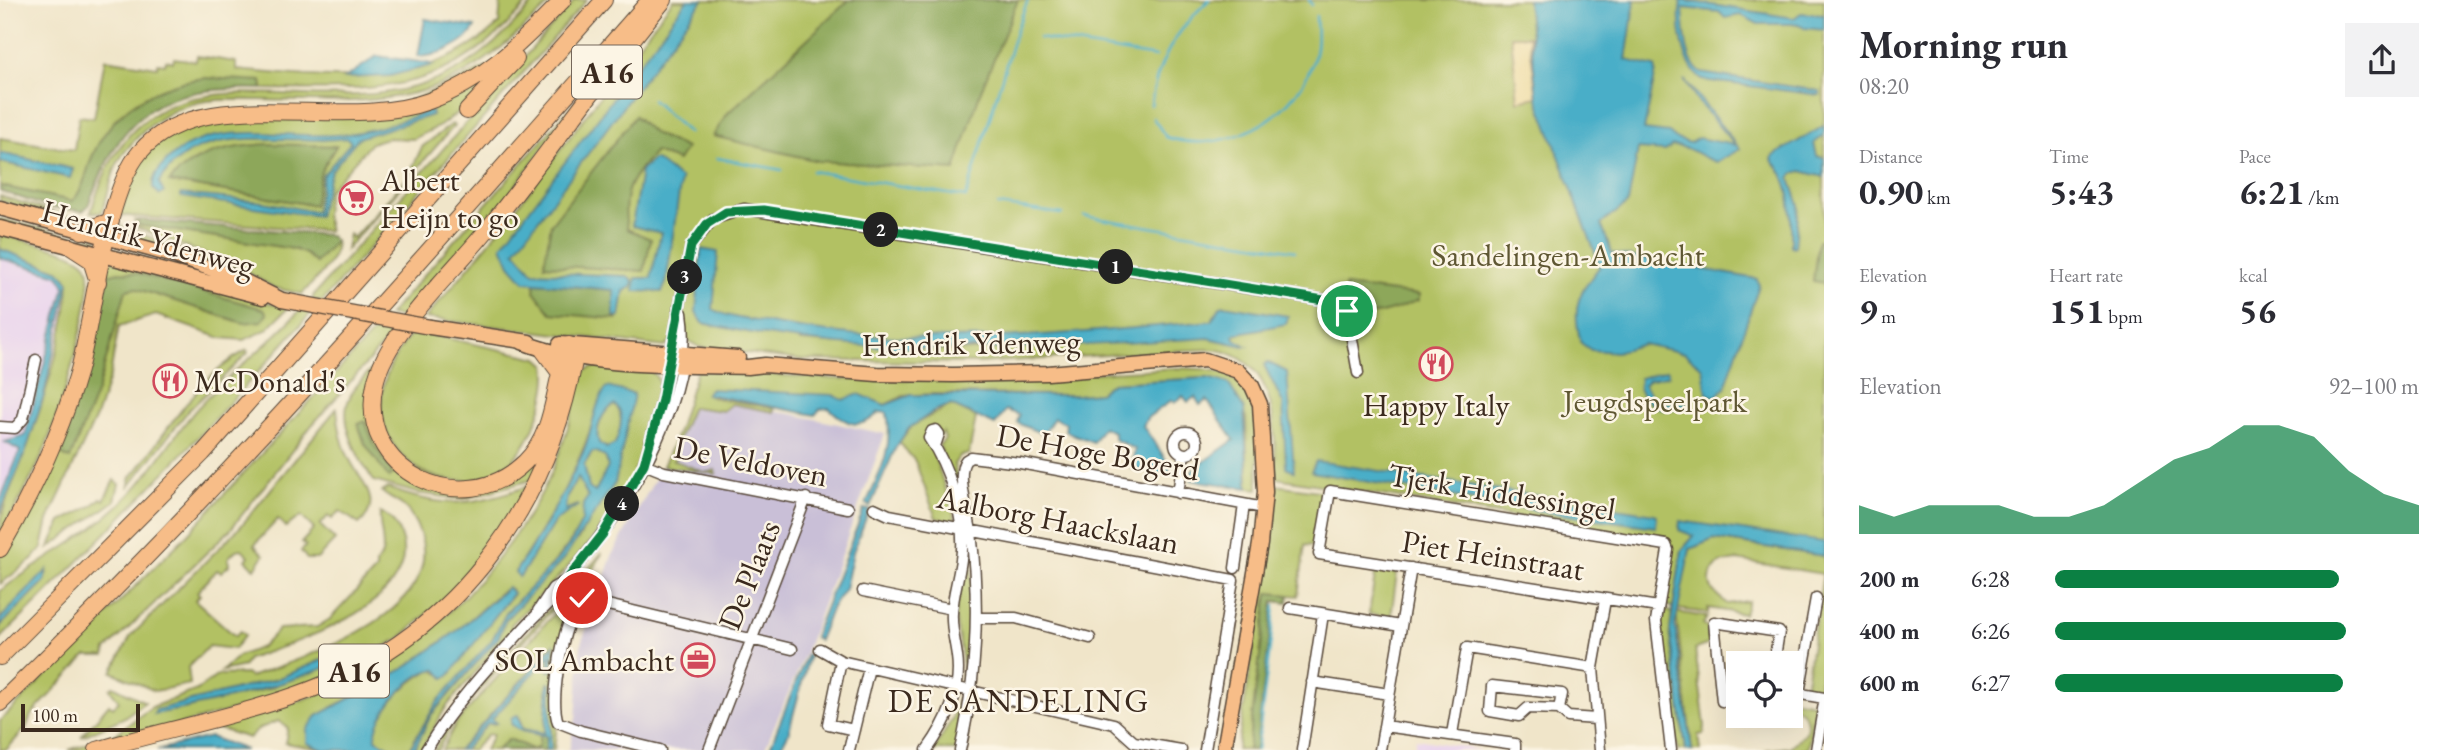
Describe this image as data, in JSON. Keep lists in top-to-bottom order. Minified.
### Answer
{"streets":{"highway":["A16"],"main road":["Hendrik Ydenweg"],"street":["De Hoge Bogerd","De Veldoven","Tjerk Hiddessingel","Aalborg Haackslaan","Piet Heinstraat","De Plaats"]},"crossings":[["A16","Hendrik Ydenweg"],["Hendrik Ydenweg","De Hoge Bogerd"],["De Hoge Bogerd","Aalborg Haackslaan"],["De Veldoven","De Plaats"],["Tjerk Hiddessingel","Piet Heinstraat"]],"districts":["DE SANDELING"],"parks":["Sandelingen-Ambacht","Jeugdspeelpark"],"places":{"supermarket":["Albert Heijn to go"],"restaurant":["Happy Italy","McDonald's"],"office":["SOL Ambacht"]},"scale_bar":"100 m","page":{"heading":["Morning run","08:20"],"stats":[["Distance","0.90 km"],["Time","5:43"],["Pace","6:21 /km"],["Elevation","9 m"],["Heart rate","151 bpm"],["kcal","56"]],"pins":["2","1","3","4"],"chart":["Elevation","92–100 m"],"list":[{"name":"200 m","note":"6:28"},{"name":"400 m","note":"6:26"},{"name":"600 m","note":"6:27"}],"scale":"100 m"}}
